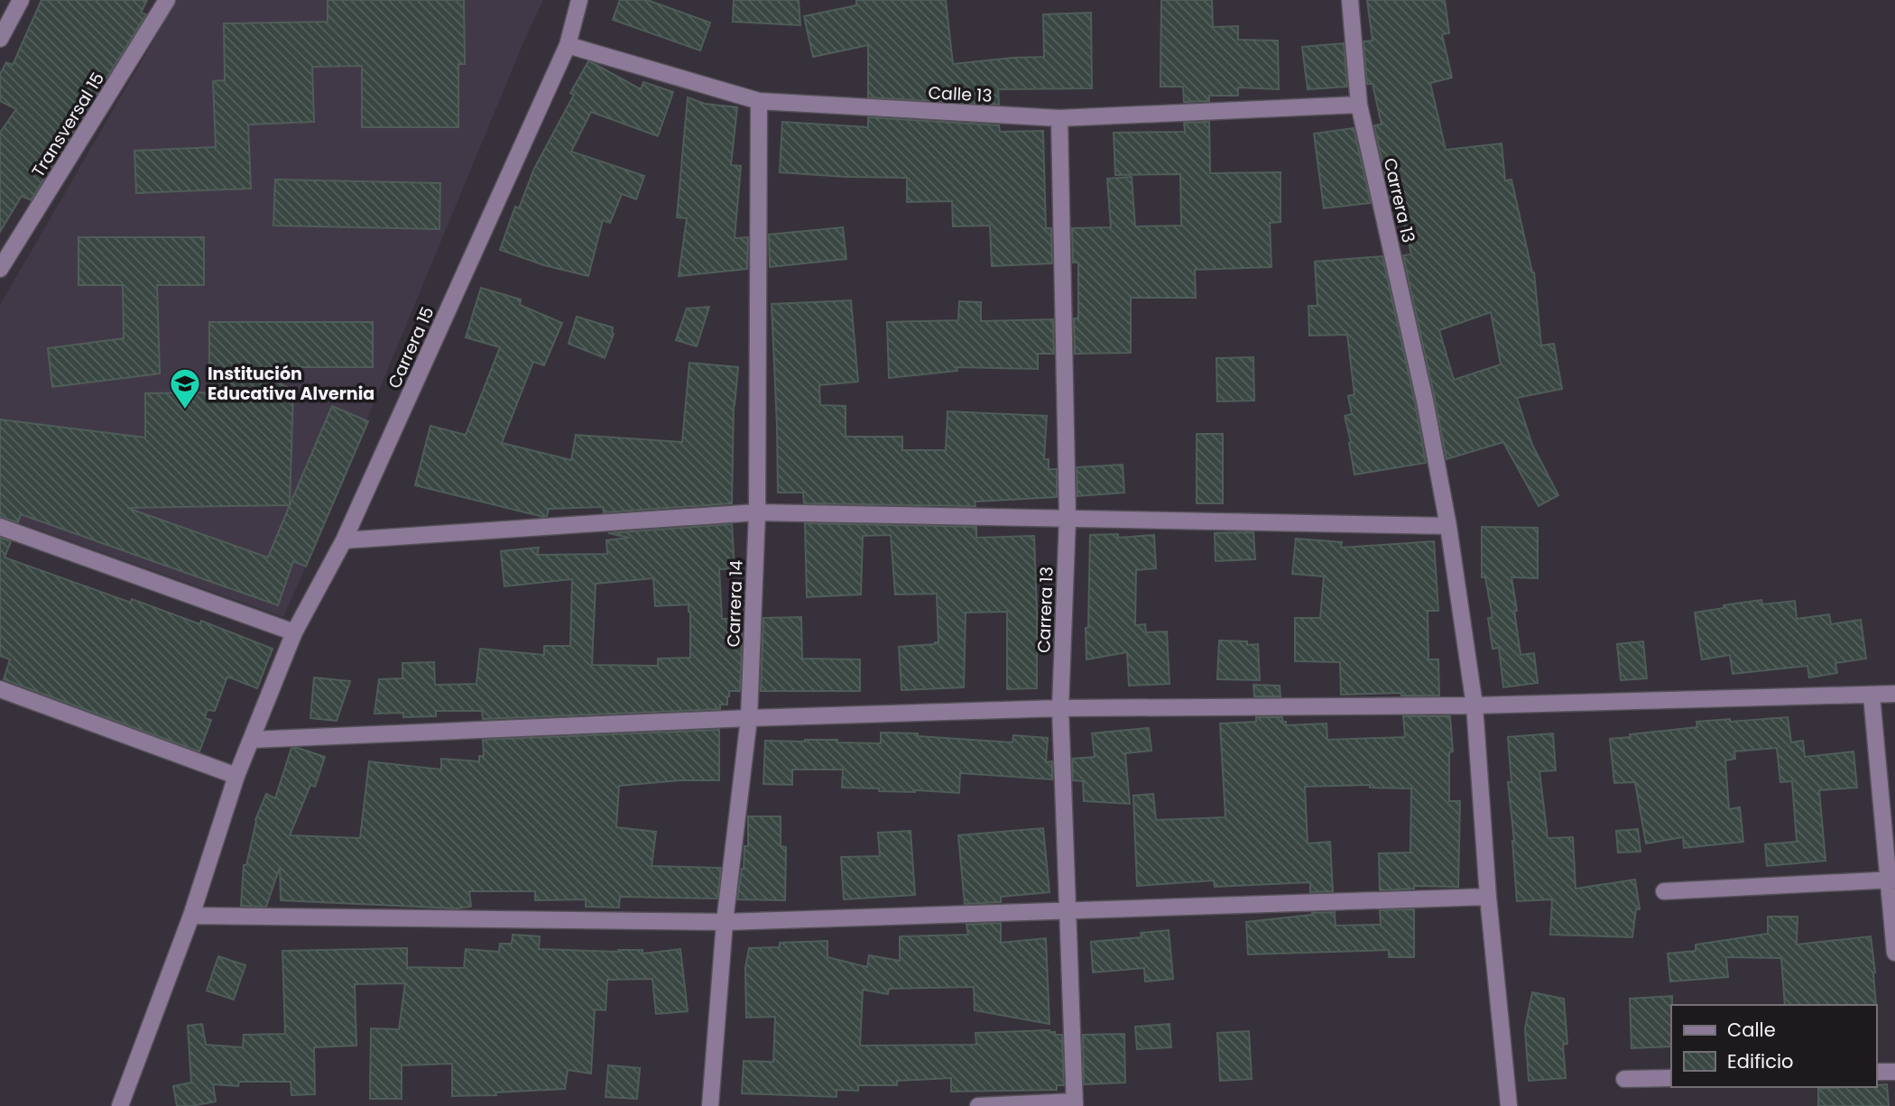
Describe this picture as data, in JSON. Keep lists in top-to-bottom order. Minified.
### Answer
{"streets":{"street":["Calle 13","Transversal 15","Carrera 13","Carrera 15","Carrera 14"]},"crossings":[["Calle 13","Carrera 13"],["Calle 13","Carrera 15"],["Calle 13","Carrera 14"]],"places":{"school or university":["Institución Educativa Alvernia"]},"legend":["Calle","Edificio"]}
